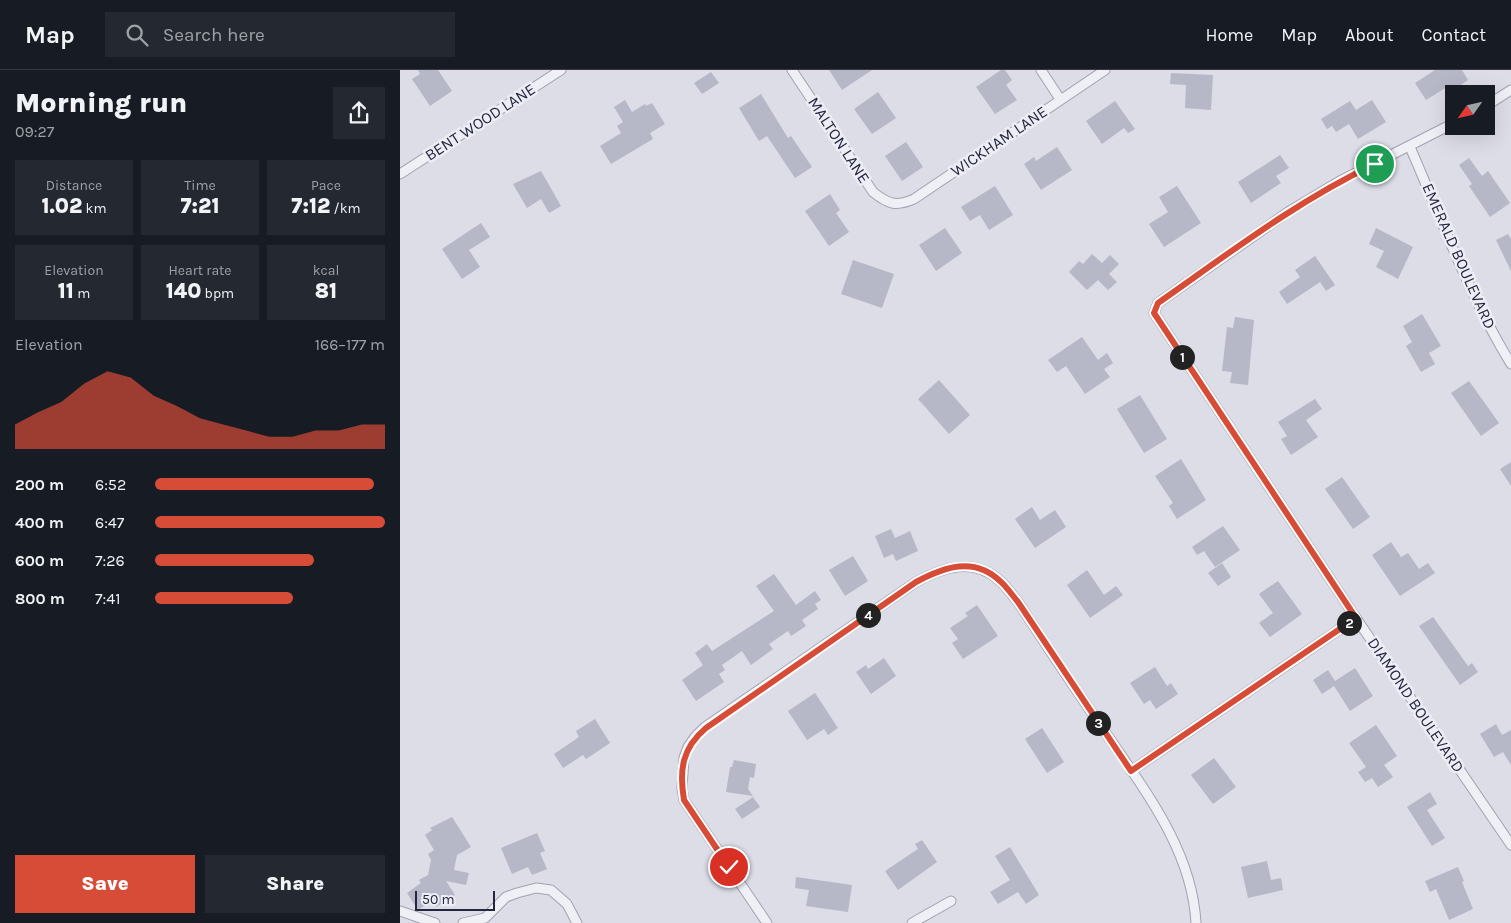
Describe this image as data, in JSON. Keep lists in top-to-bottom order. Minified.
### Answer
{"streets":{"street":["BENT WOOD LANE","MALTON LANE","WICKHAM LANE","EMERALD BOULEVARD","DIAMOND BOULEVARD"]},"crossings":[["MALTON LANE","WICKHAM LANE"],["EMERALD BOULEVARD","DIAMOND BOULEVARD"]],"scale_bar":"50 m","north":"bottom left","page":{"header":"Map","search":"Search here","nav":["Home","Map","About","Contact"],"heading":["Morning run","09:27"],"stats":[["Distance","1.02 km"],["Time","7:21"],["Pace","7:12 /km"],["Elevation","11 m"],["Heart rate","140 bpm"],["kcal","81"]],"chart":["Elevation","166–177 m"],"pins":["1","4","2","3"],"list":[{"name":"200 m","note":"6:52"},{"name":"400 m","note":"6:47"},{"name":"600 m","note":"7:26"},{"name":"800 m","note":"7:41"}],"buttons":["Save","Share"],"scale":"50 m"}}
